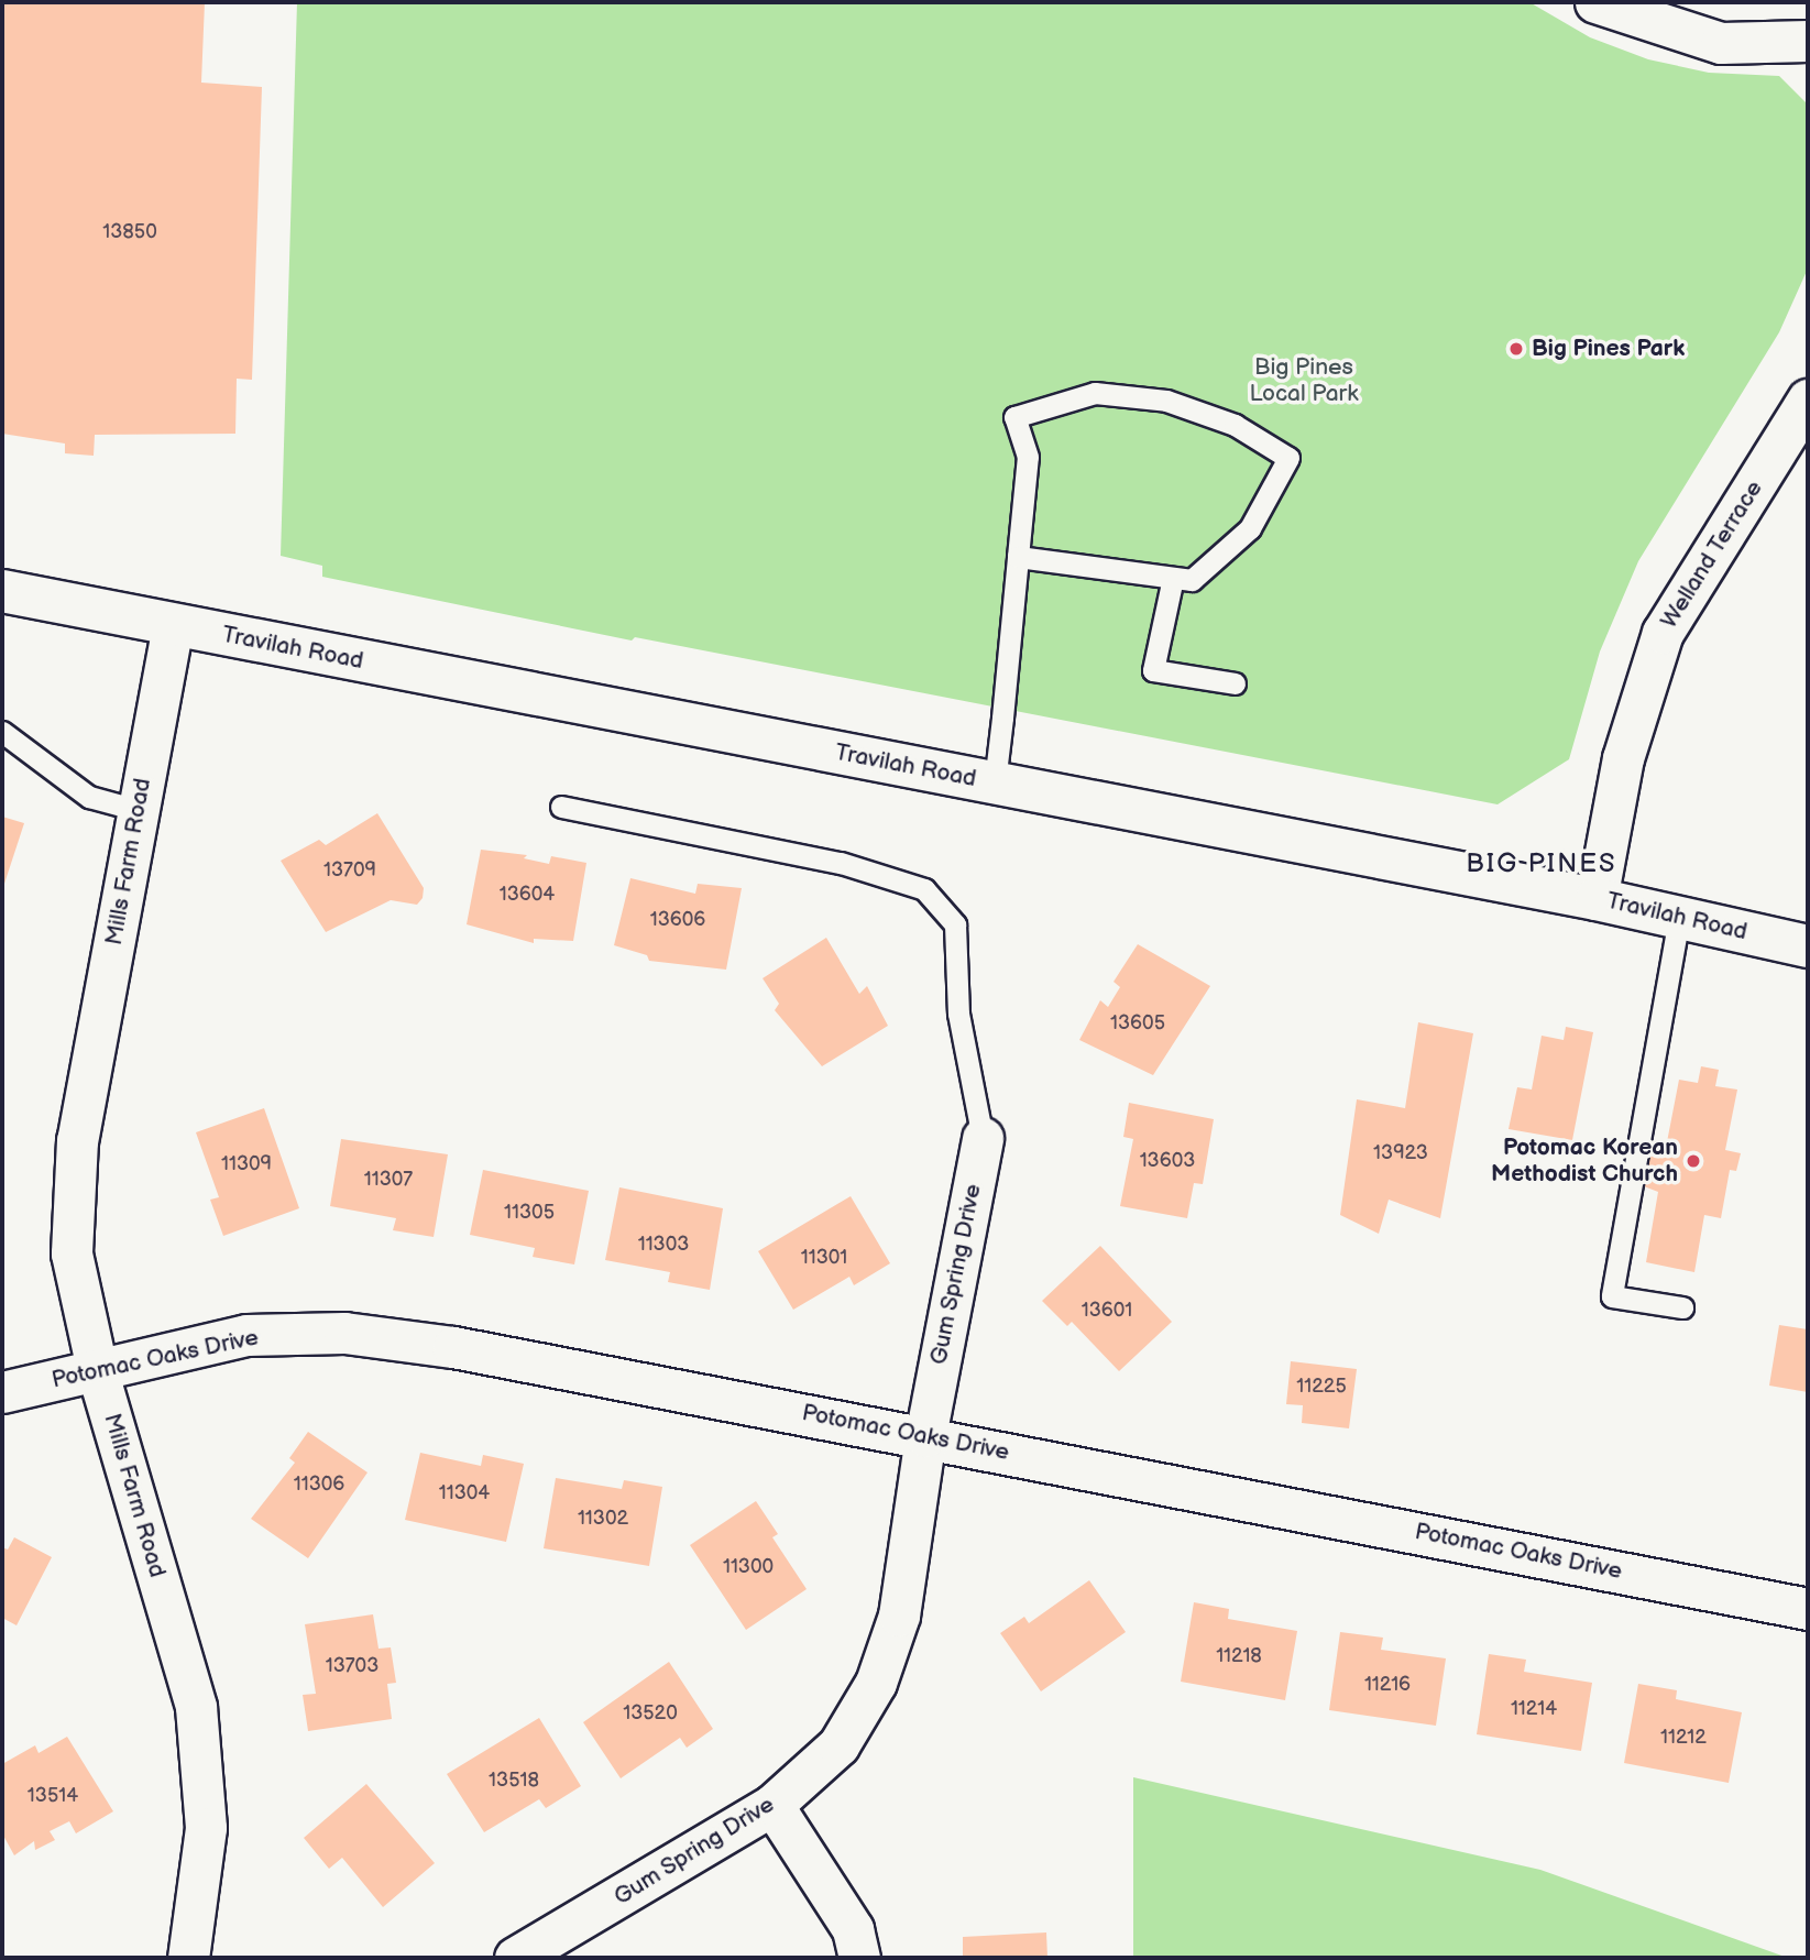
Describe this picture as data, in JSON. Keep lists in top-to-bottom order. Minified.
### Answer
{"streets":{"main road":["Travilah Road"],"street":["Welland Terrace","Mills Farm Road","Gum Spring Drive","Potomac Oaks Drive"]},"crossings":[["Welland Terrace","Travilah Road"],["Travilah Road","Mills Farm Road"],["Mills Farm Road","Potomac Oaks Drive"],["Gum Spring Drive","Potomac Oaks Drive"]],"districts":["BIG PINES"],"parks":["Big Pines Local Park"],"places":["Big Pines Park","Potomac Korean Methodist Church"],"house_numbers":["13850","13709","13604","13606","13605","13923","13603","11309","11307","11305","11303","11301","13601","11225","11306","11304","11302","11300","11218","13703","11216","11214","13520","11212","13518","13514"]}
